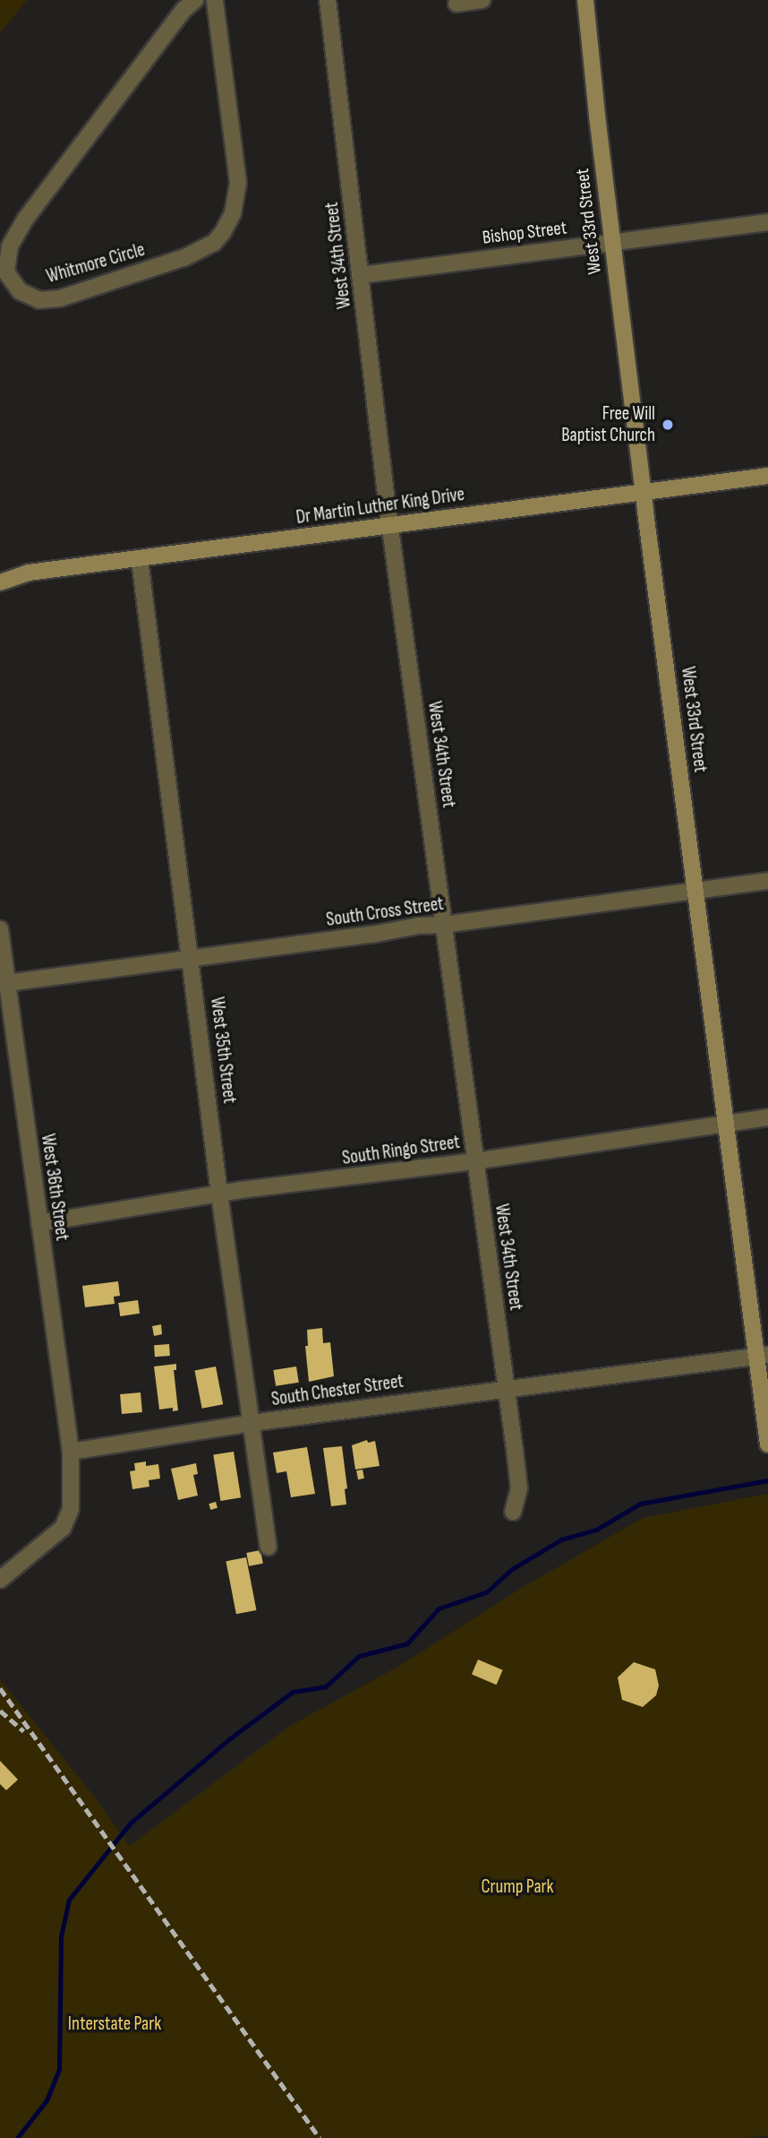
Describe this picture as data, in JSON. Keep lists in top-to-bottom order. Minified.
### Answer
{"streets":{"street":["West 33rd Street","Bishop Street","West 34th Street","Whitmore Circle","Dr Martin Luther King Drive","South Cross Street","West 35th Street","South Ringo Street","West 36th Street","South Chester Street"]},"crossings":[["West 33rd Street","Bishop Street"],["West 33rd Street","Dr Martin Luther King Drive"],["West 33rd Street","South Cross Street"],["West 33rd Street","South Ringo Street"],["West 33rd Street","South Chester Street"],["Bishop Street","West 34th Street"],["West 34th Street","Dr Martin Luther King Drive"],["West 34th Street","South Cross Street"],["West 34th Street","South Ringo Street"],["West 34th Street","South Chester Street"],["Dr Martin Luther King Drive","West 35th Street"],["South Cross Street","West 35th Street"],["South Cross Street","West 36th Street"],["West 35th Street","South Ringo Street"],["West 35th Street","South Chester Street"],["South Ringo Street","West 36th Street"],["West 36th Street","South Chester Street"]],"parks":["Crump Park","Interstate Park"],"places":["Free Will Baptist Church"]}
